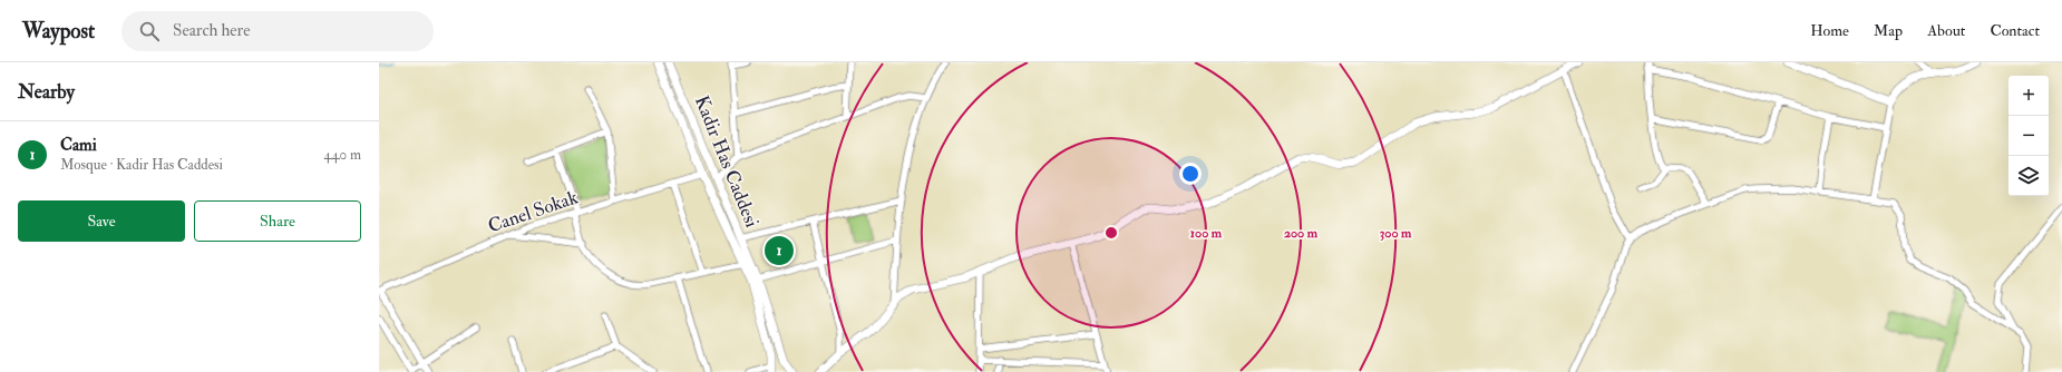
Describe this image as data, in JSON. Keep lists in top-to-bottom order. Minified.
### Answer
{"streets":{"street":["Kadir Has Caddesi","Canel Sokak"]},"crossings":[["Kadir Has Caddesi","Canel Sokak"]],"page":{"header":"Waypost","search":"Search here","nav":["Home","Map","About","Contact"],"heading":"Nearby","map_buttons":["+","−"],"list":[{"mark":"1","name":"Cami","note":"Mosque · Kadir Has Caddesi","value":"440 m"}],"buttons":["Save","Share"],"pins":"1"},"rings":["100 m","200 m","300 m"]}
